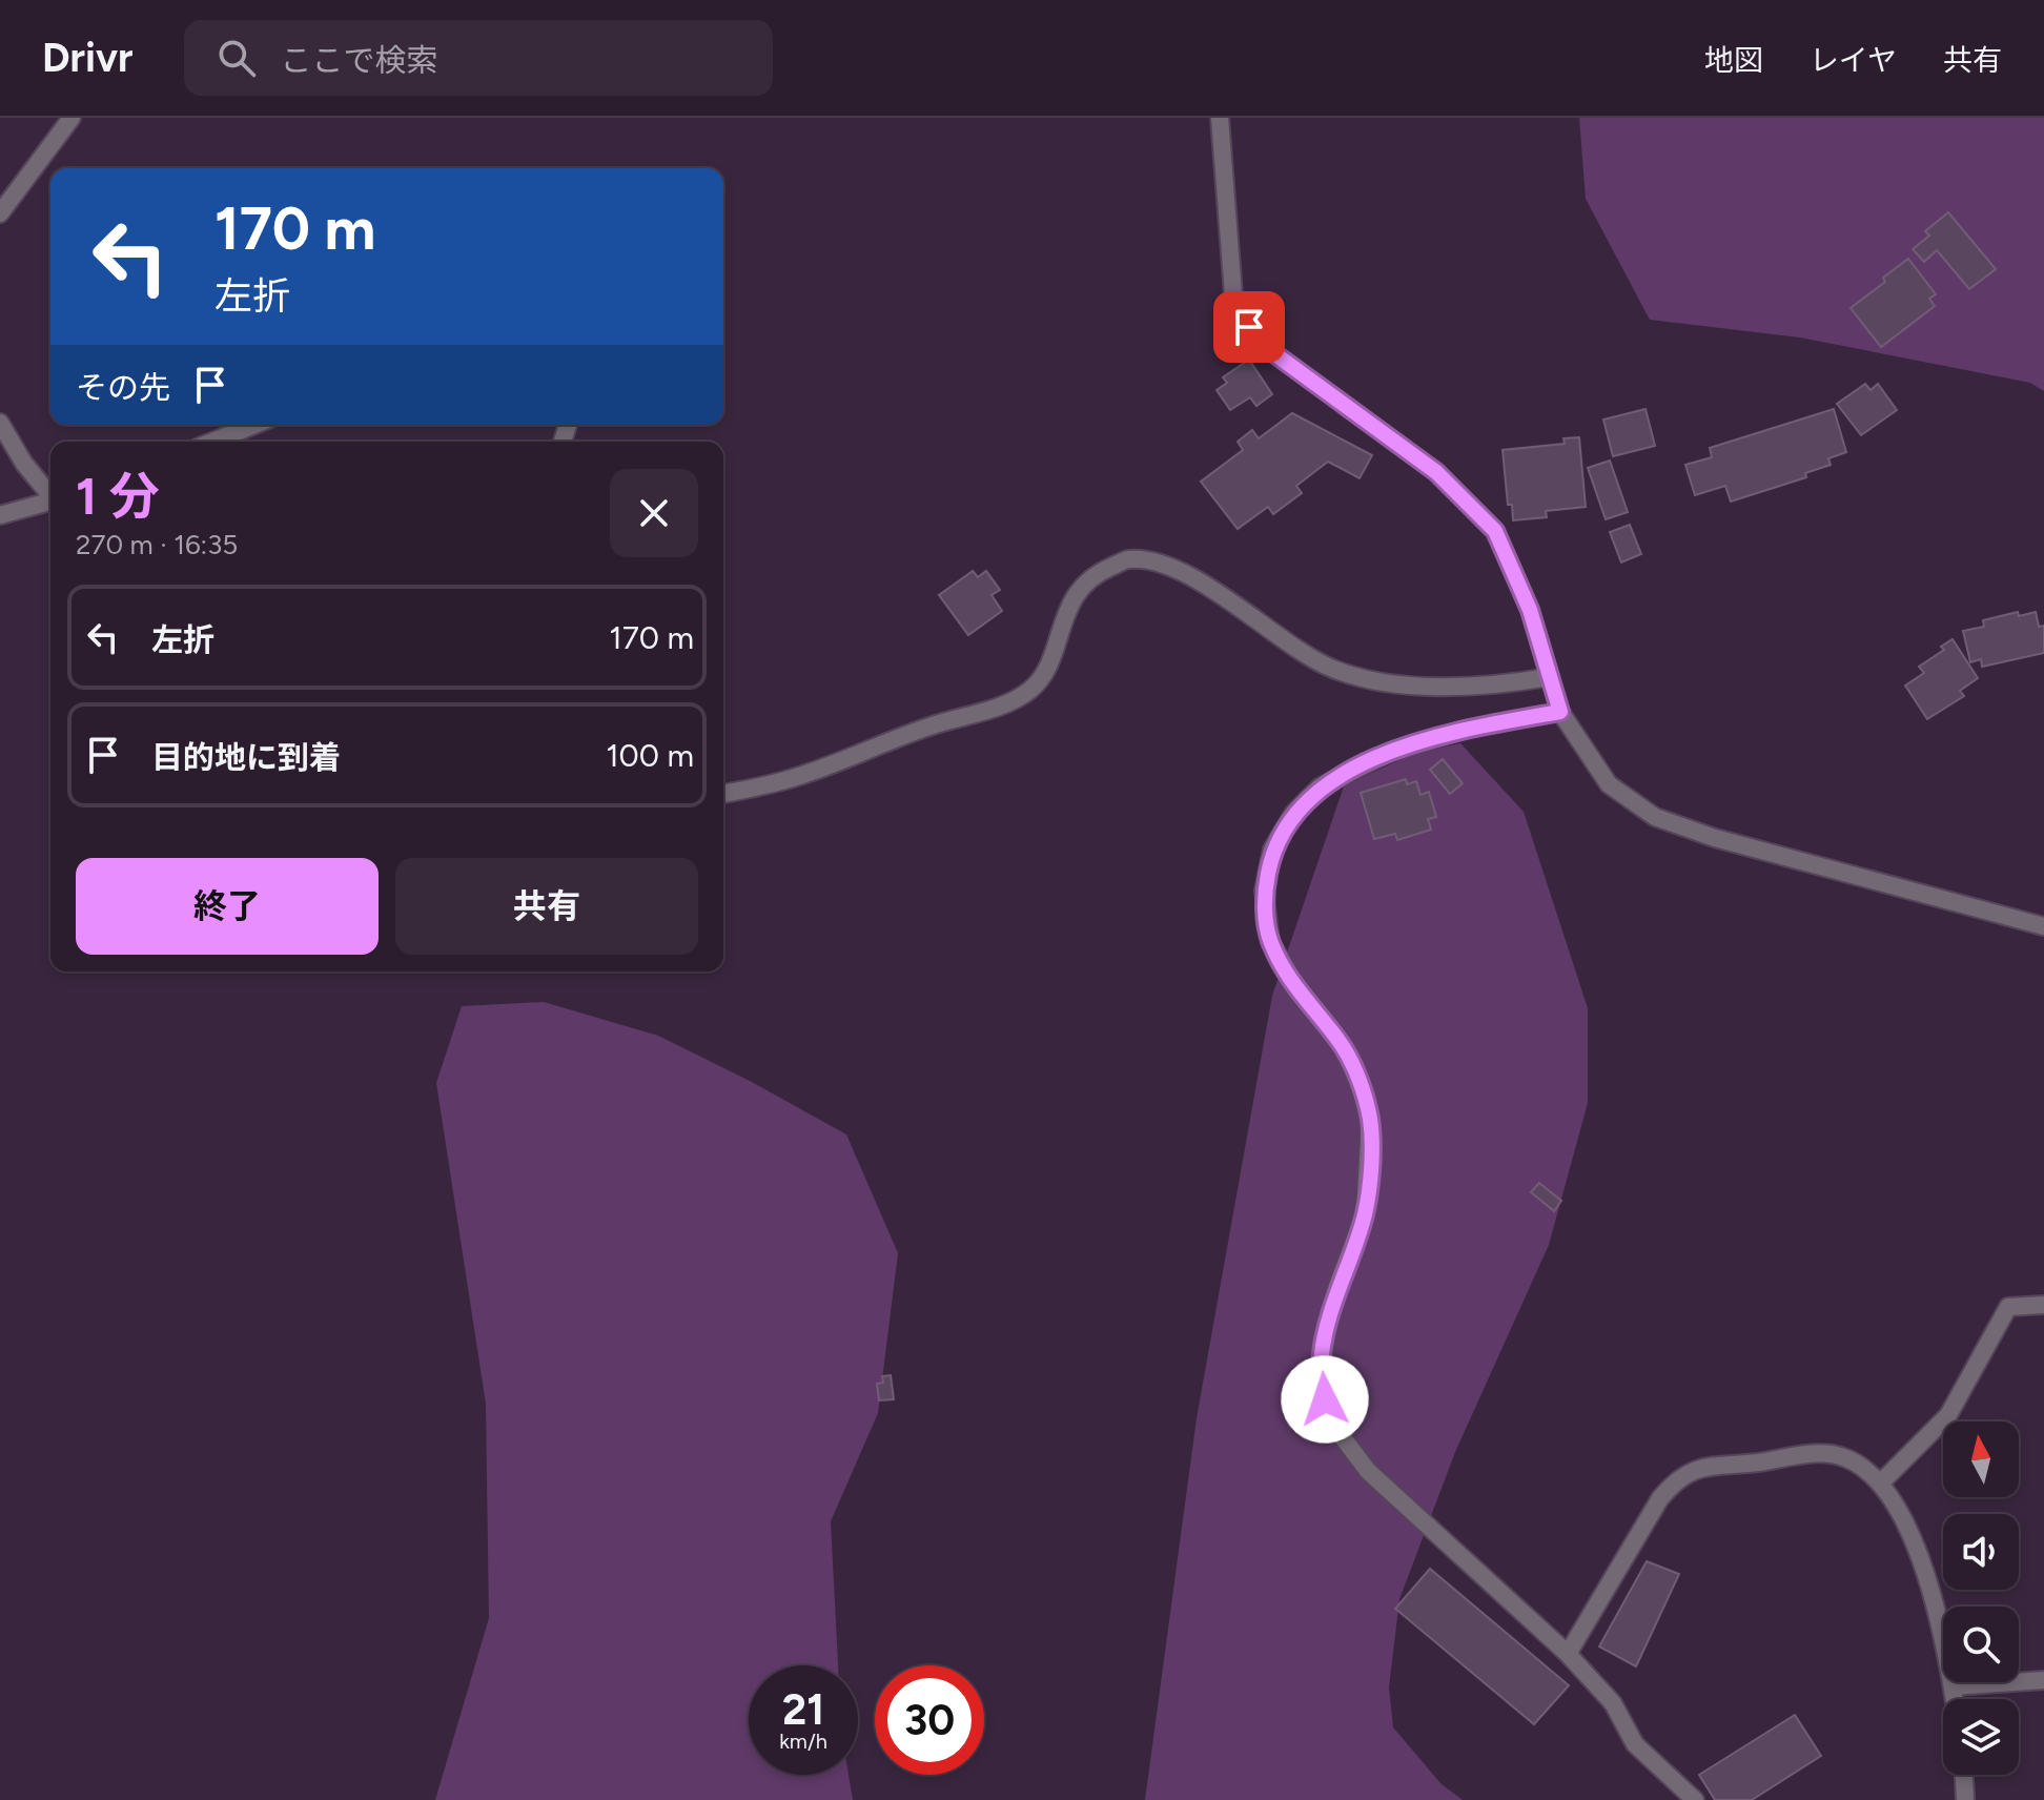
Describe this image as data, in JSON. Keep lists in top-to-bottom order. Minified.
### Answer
{"north":"top","page":{"header":"Drivr","search":"ここで検索","nav":["地図","レイヤ","共有"],"turn":["170 m","左折"],"then":"その先","heading":["1 分","270 m · 16:35"],"list":[{"name":"左折","value":"170 m"},{"name":"目的地に到着","value":"100 m"}],"buttons":["終了","共有"],"speed":"21 km/h","limit":"30"}}
